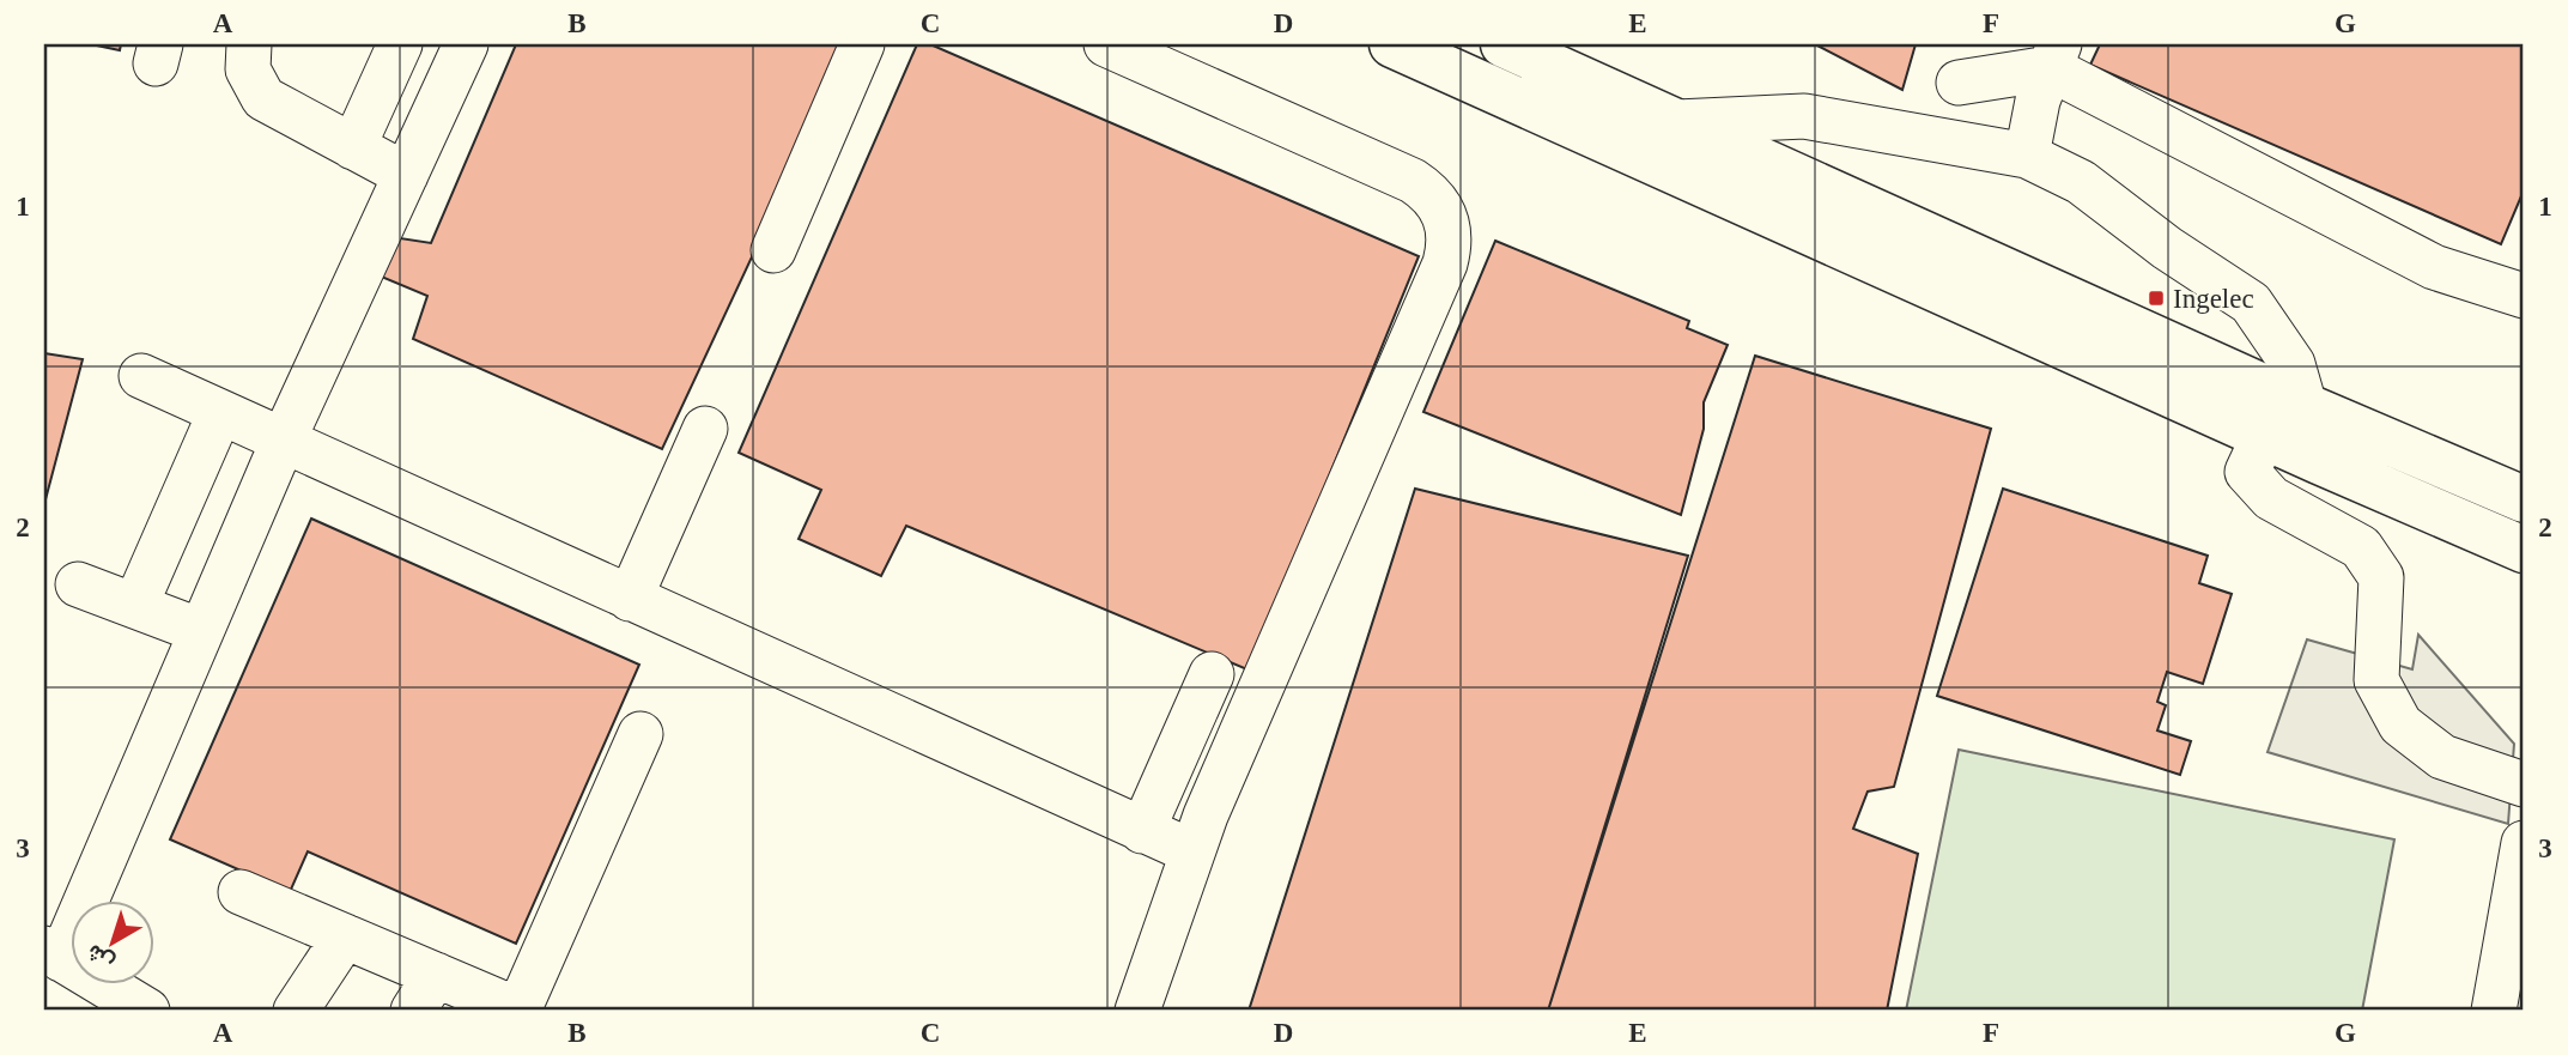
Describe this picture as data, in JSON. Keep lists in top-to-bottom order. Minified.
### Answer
{"places":{"transit":["Ingelec"]},"north":"bottom left","grid":{"columns":["A","B","C","D","E","F","G"],"rows":["1","2","3"]}}
